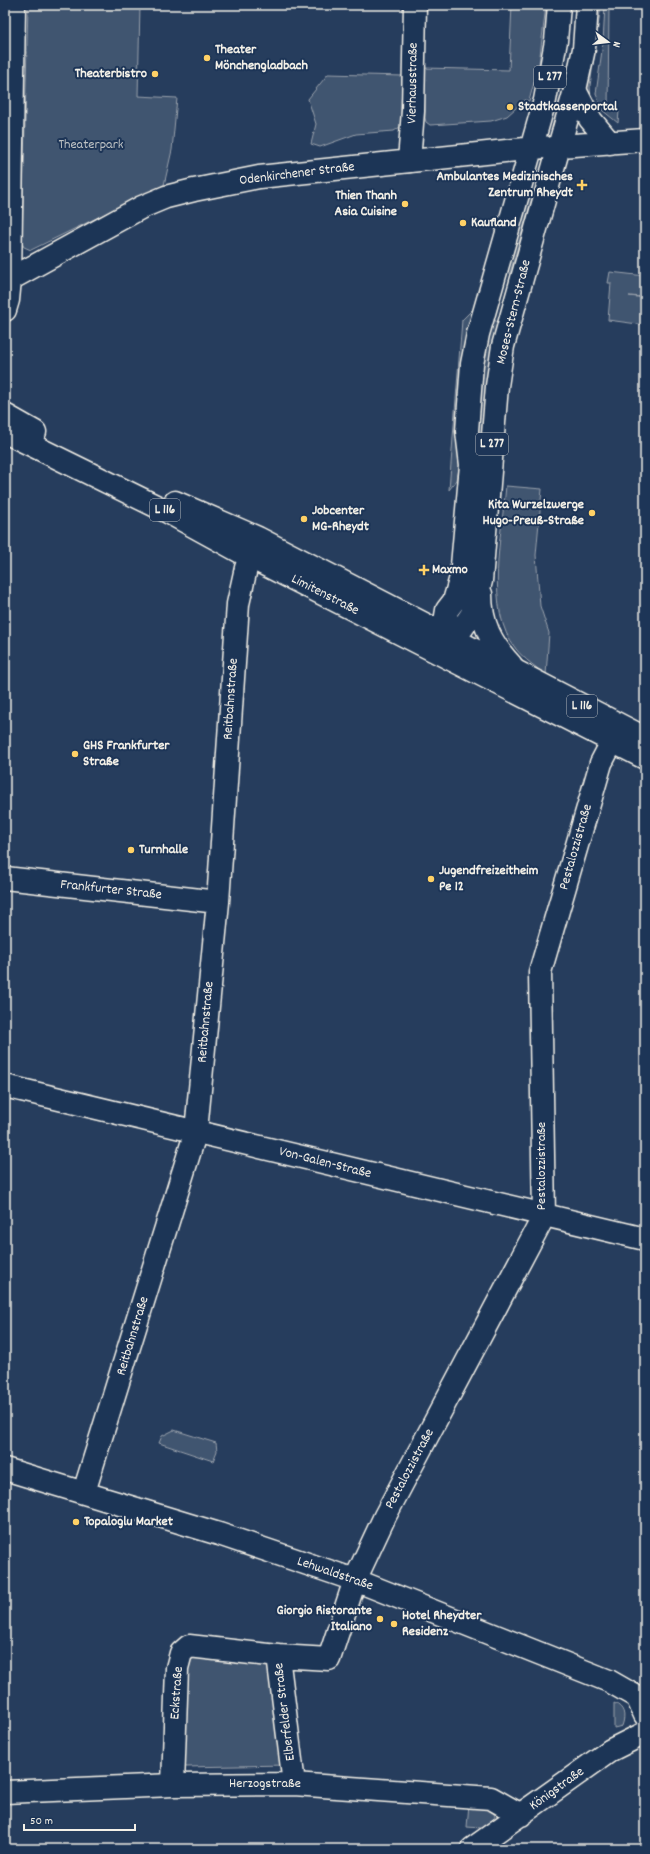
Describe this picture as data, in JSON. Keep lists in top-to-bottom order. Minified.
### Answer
{"streets":{"street":["L 277","Vierhausstraße","Odenkirchener Straße","Moses-Stern-Straße","L 116","Limitenstraße","Reitbahnstraße","Pestalozzistraße","Frankfurter Straße","Von-Galen-Straße","Lehwaldstraße","Eckstraße","Elberfelder Straße","Herzogstraße","Königstraße"]},"crossings":[["Vierhausstraße","Odenkirchener Straße"],["Odenkirchener Straße","Moses-Stern-Straße"],["Moses-Stern-Straße","L 116"],["Moses-Stern-Straße","Limitenstraße"],["L 116","Limitenstraße"],["Limitenstraße","Reitbahnstraße"],["Limitenstraße","Pestalozzistraße"],["Reitbahnstraße","Frankfurter Straße"],["Reitbahnstraße","Von-Galen-Straße"],["Reitbahnstraße","Lehwaldstraße"],["Pestalozzistraße","Von-Galen-Straße"],["Pestalozzistraße","Lehwaldstraße"],["Pestalozzistraße","Elberfelder Straße"],["Lehwaldstraße","Elberfelder Straße"],["Eckstraße","Elberfelder Straße"],["Eckstraße","Herzogstraße"],["Elberfelder Straße","Herzogstraße"],["Herzogstraße","Königstraße"]],"parks":["Theaterpark"],"places":{"other":["Theater Mönchengladbach","Theaterbistro","Stadtkassenportal","Thien Thanh Asia Cuisine","Kaufland","Kita Wurzelzwerge Hugo-Preuß-Straße","Jobcenter MG-Rheydt","GHS Frankfurter Straße","Turnhalle","Jugendfreizeitheim Pe 12","Topaloglu Market","Giorgio Ristorante Italiano","Hotel Rheydter Residenz"],"health":["Ambulantes Medizinisches Zentrum Rheydt","Maxmo"]},"scale_bar":"50 m","north":"right"}
